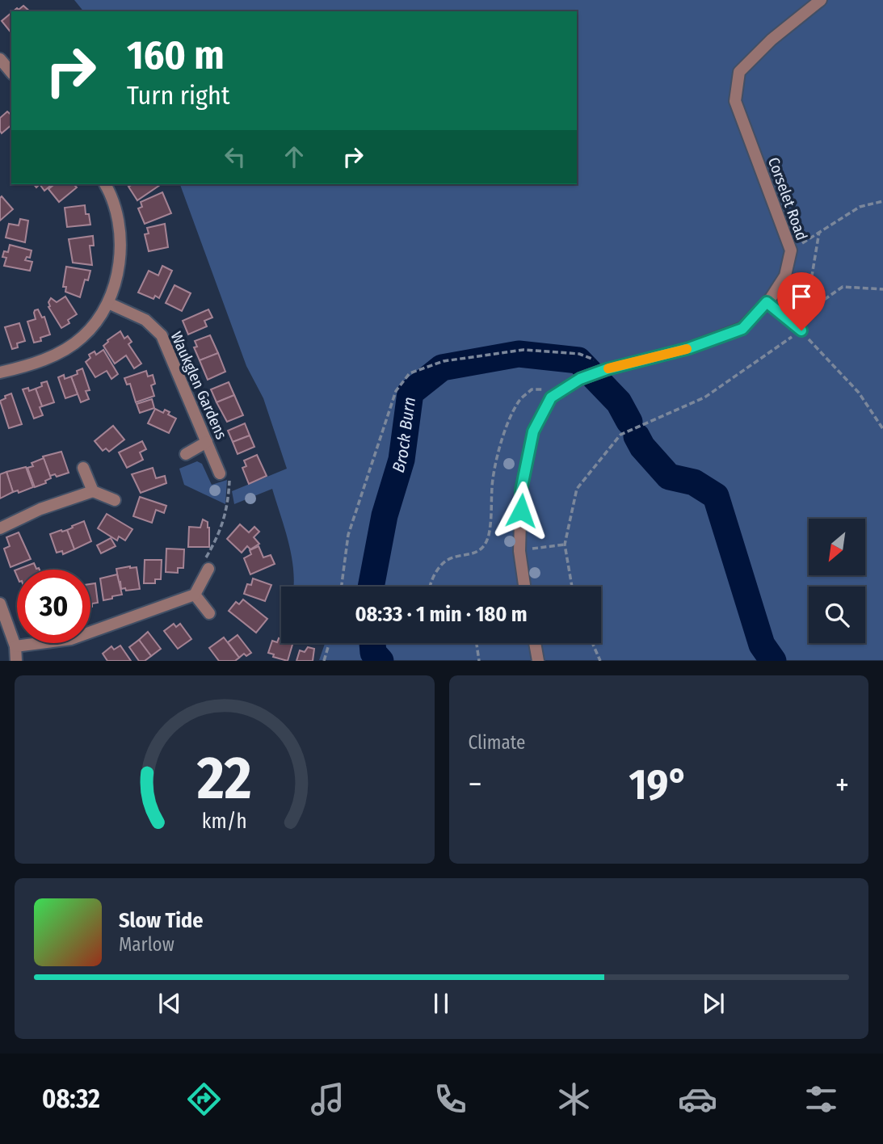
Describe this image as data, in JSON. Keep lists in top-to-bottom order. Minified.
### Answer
{"streets":{"street":["Corselet Road","Waukglen Gardens"]},"water":["Brock Burn"],"north":"bottom left","page":{"turn":["160 m","Turn right"],"limit":"30","trip":"08:33 · 1 min · 180 m","tile":"Climate","heat":["−","19°","+"],"song":["Slow Tide","Marlow"],"tabs":"08:32","gauge":["22","km/h"]}}
